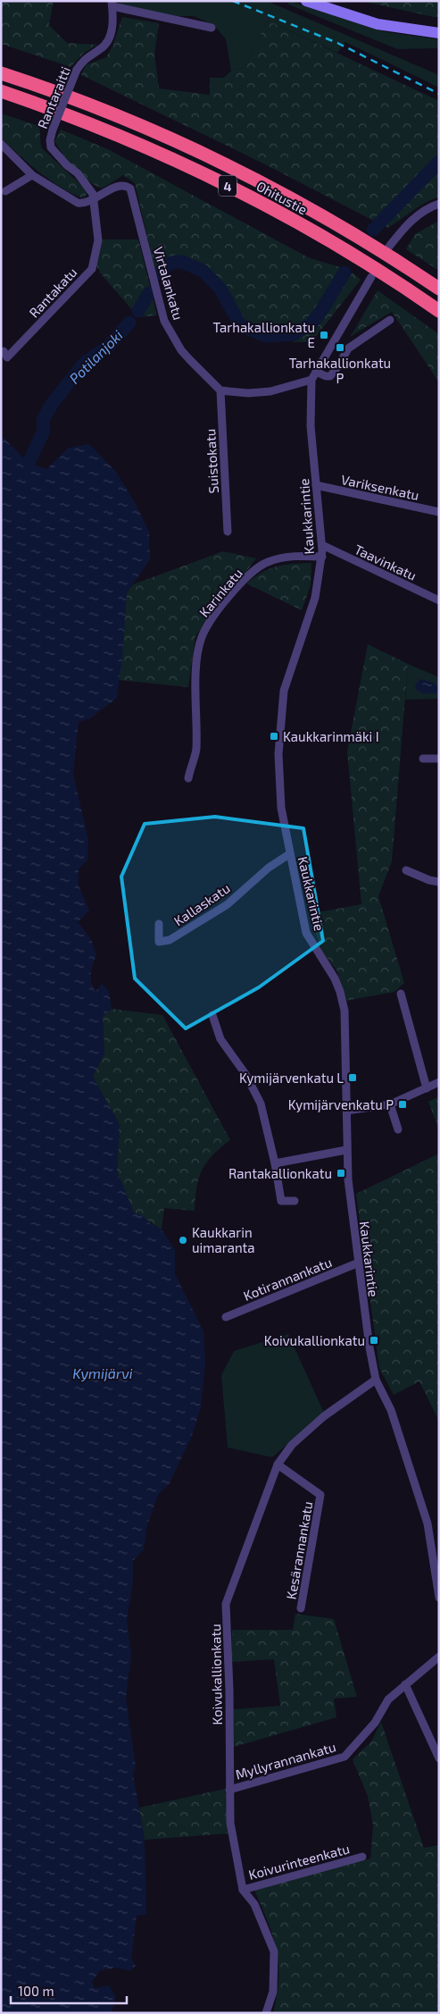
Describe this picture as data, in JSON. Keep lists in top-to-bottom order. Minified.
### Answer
{"streets":{"highway":["4","Ohitustie"],"street":["Rantaraitti","Virtalankatu","Rantakatu","Suistokatu","Variksenkatu","Kaukkarintie","Taavinkatu","Karinkatu","Kallaskatu","Kotirannankatu","Kesärannankatu","Koivukallionkatu","Myllyrannankatu","Koivurinteenkatu"]},"crossings":[["Rantaraitti","Virtalankatu"],["Rantaraitti","Rantakatu"],["Virtalankatu","Rantakatu"],["Virtalankatu","Suistokatu"],["Variksenkatu","Kaukkarintie"],["Kaukkarintie","Taavinkatu"],["Kaukkarintie","Karinkatu"],["Kaukkarintie","Kallaskatu"],["Kaukkarintie","Kotirannankatu"],["Kaukkarintie","Koivukallionkatu"],["Kesärannankatu","Koivukallionkatu"],["Koivukallionkatu","Myllyrannankatu"],["Koivukallionkatu","Koivurinteenkatu"]],"water":["Potilanjoki","Kymijärvi"],"places":{"transit":["Tarhakallionkatu E","Tarhakallionkatu P","Kaukkarinmäki I","Kymijärvenkatu L","Kymijärvenkatu P","Rantakallionkatu","Koivukallionkatu"],"other":["Kaukkarin uimaranta"]},"scale_bar":"100 m"}
